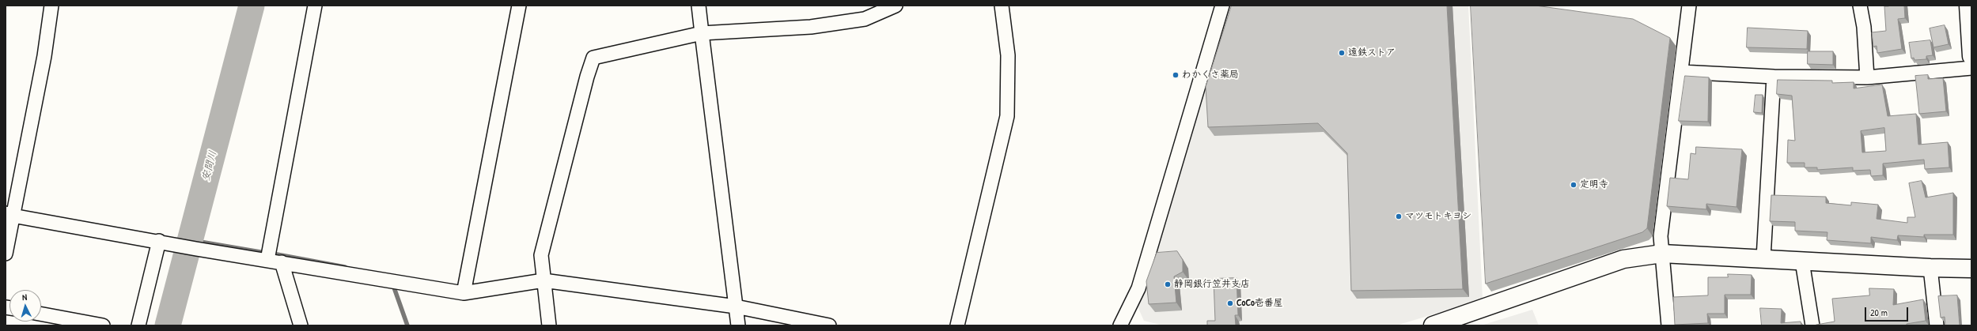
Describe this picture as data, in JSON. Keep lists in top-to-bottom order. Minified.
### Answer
{"water":["安間川"],"places":["遠鉄ストア","わかくさ薬局","定明寺","マツモトキヨシ","静岡銀行笠井支店","CoCo壱番屋"],"scale_bar":"20 m","north":"top"}
